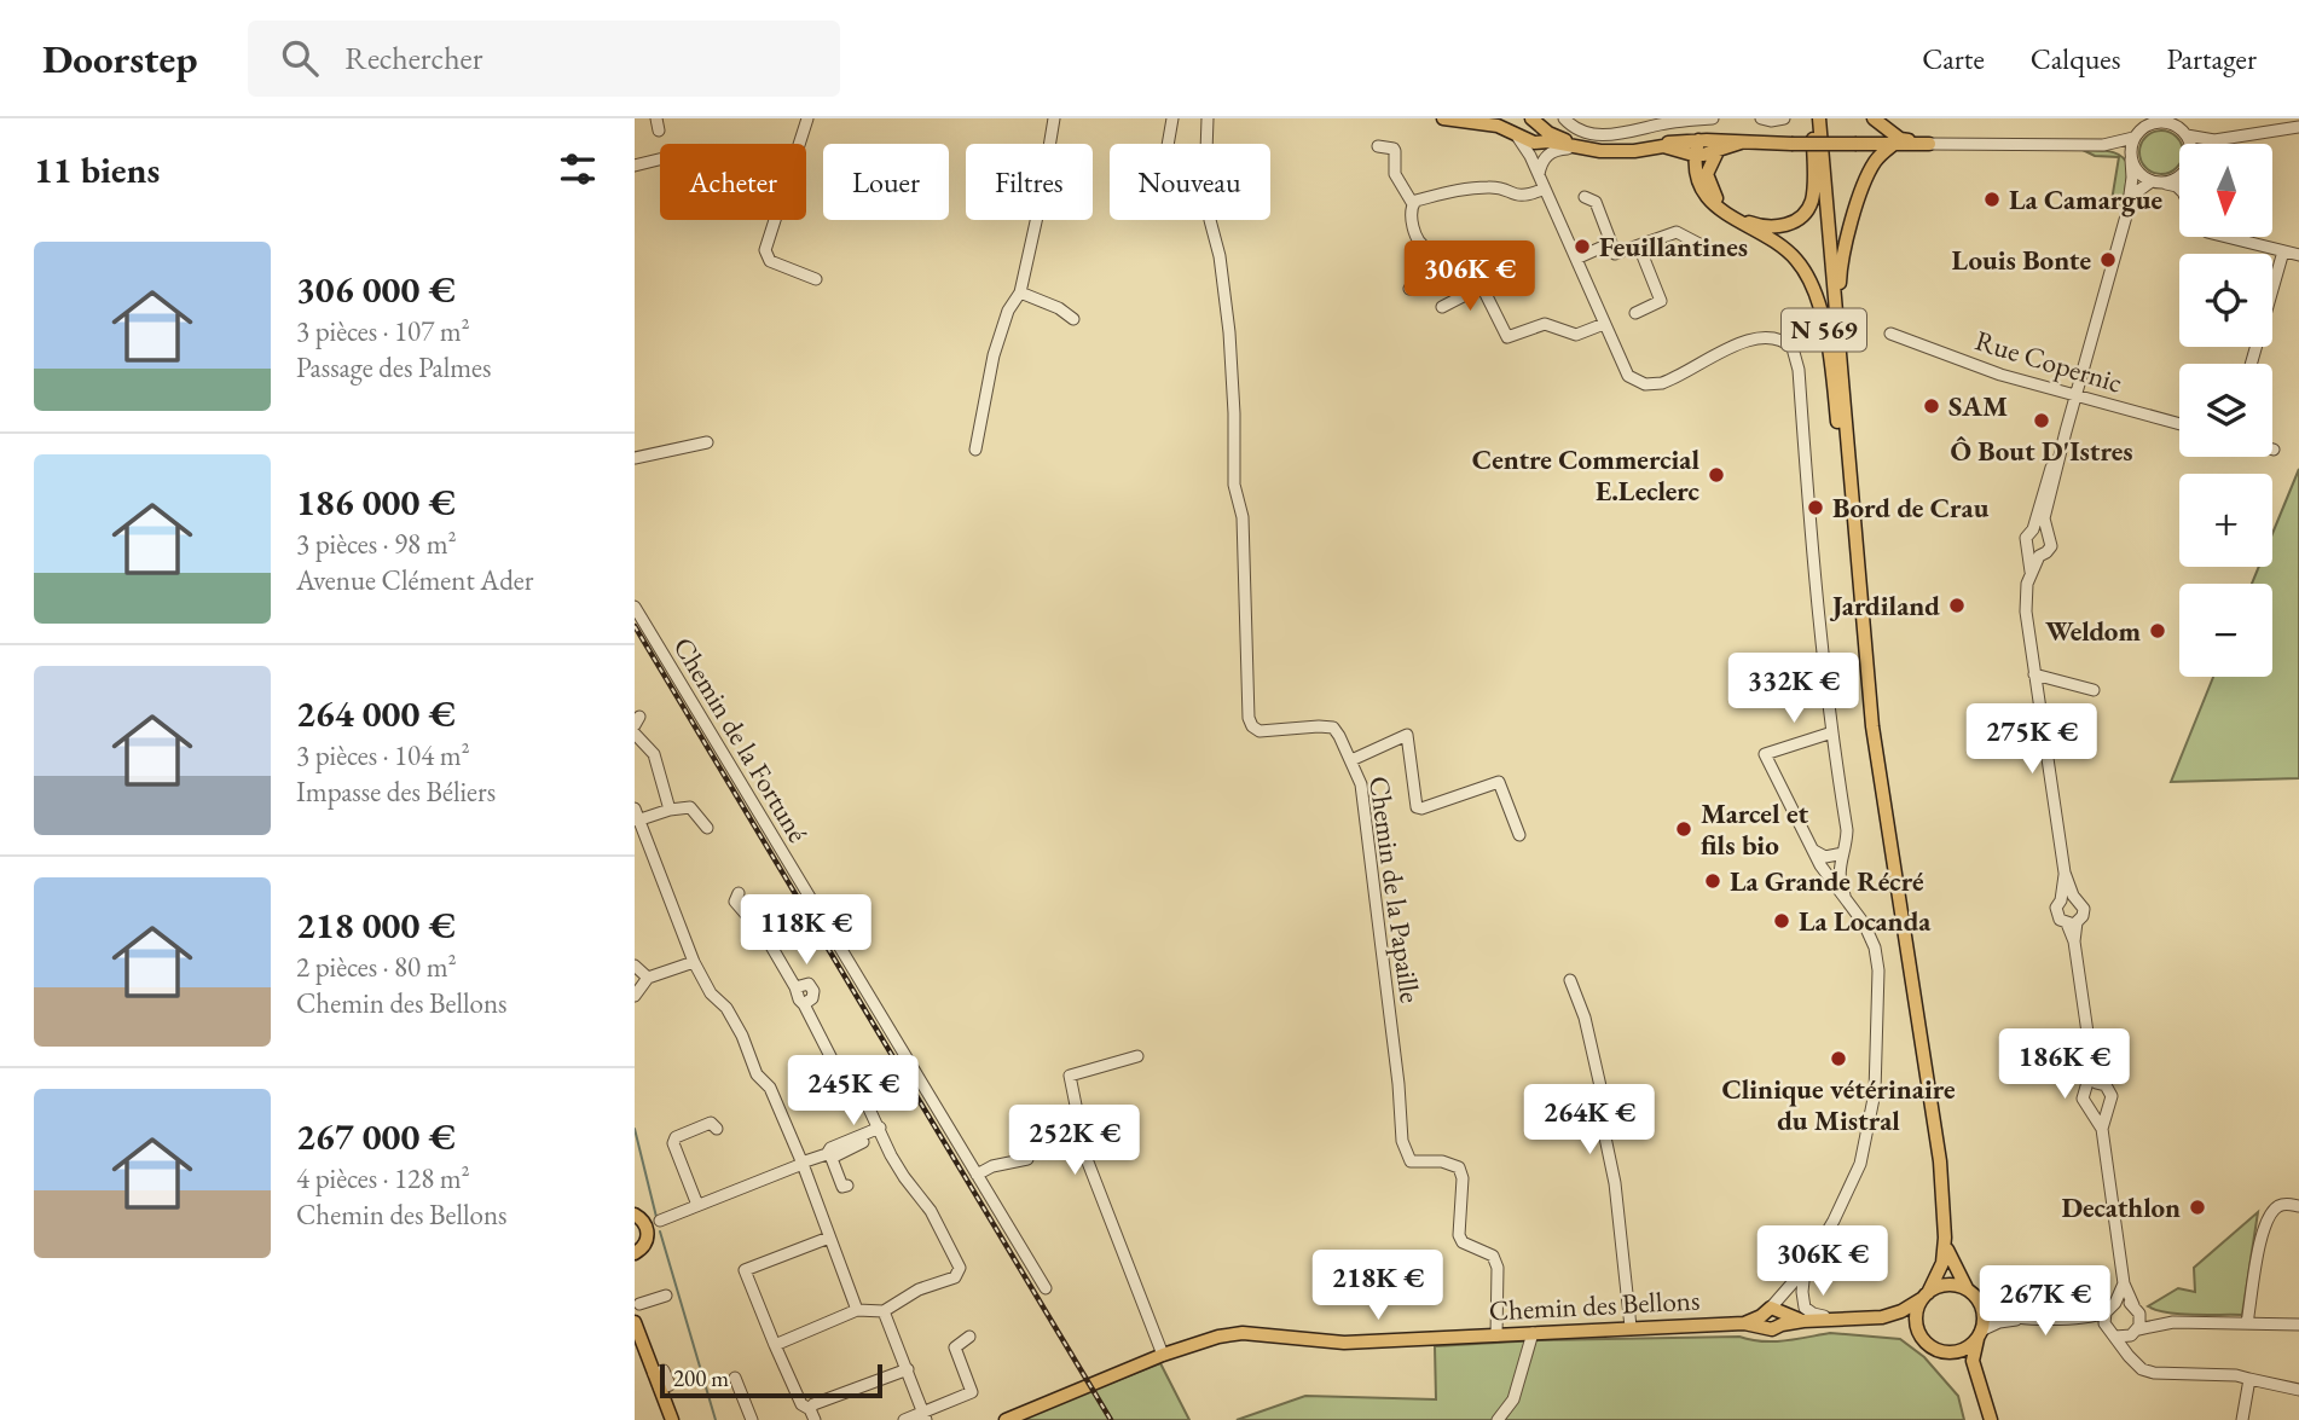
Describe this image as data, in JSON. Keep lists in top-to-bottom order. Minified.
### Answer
{"streets":{"main road":["N 569","Chemin des Bellons"],"street":["Rue Copernic","Chemin de la Fortuné","Chemin de la Papaille"]},"crossings":[["N 569","Chemin des Bellons"],["Chemin de la Papaille","Chemin des Bellons"]],"places":["La Camargue","Feuillantines","Louis Bonte","SAM","Ô Bout D'Istres","Centre Commercial E.Leclerc","Bord de Crau","Jardiland","Weldom","Marcel et fils bio","La Grande Récré","La Locanda","Clinique vétérinaire du Mistral","Decathlon"],"scale_bar":"200 m","north":"bottom","page":{"header":"Doorstep","search":"Rechercher","nav":["Carte","Calques","Partager"],"heading":"11 biens","map_buttons":["+","−"],"chip":["Acheter","Louer","Filtres","Nouveau"],"list":[{"name":"306 000 €","note":"3 pièces · 107 m² · Passage des Palmes"},{"name":"186 000 €","note":"3 pièces · 98 m² · Avenue Clément Ader"},{"name":"264 000 €","note":"3 pièces · 104 m² · Impasse des Béliers"},{"name":"218 000 €","note":"2 pièces · 80 m² · Chemin des Bellons"},{"name":"267 000 €","note":"4 pièces · 128 m² · Chemin des Bellons"}],"price":["306K €","332K €","275K €","118K €","186K €","245K €","264K €","252K €","306K €","218K €","267K €"],"scale":"200 m"}}
